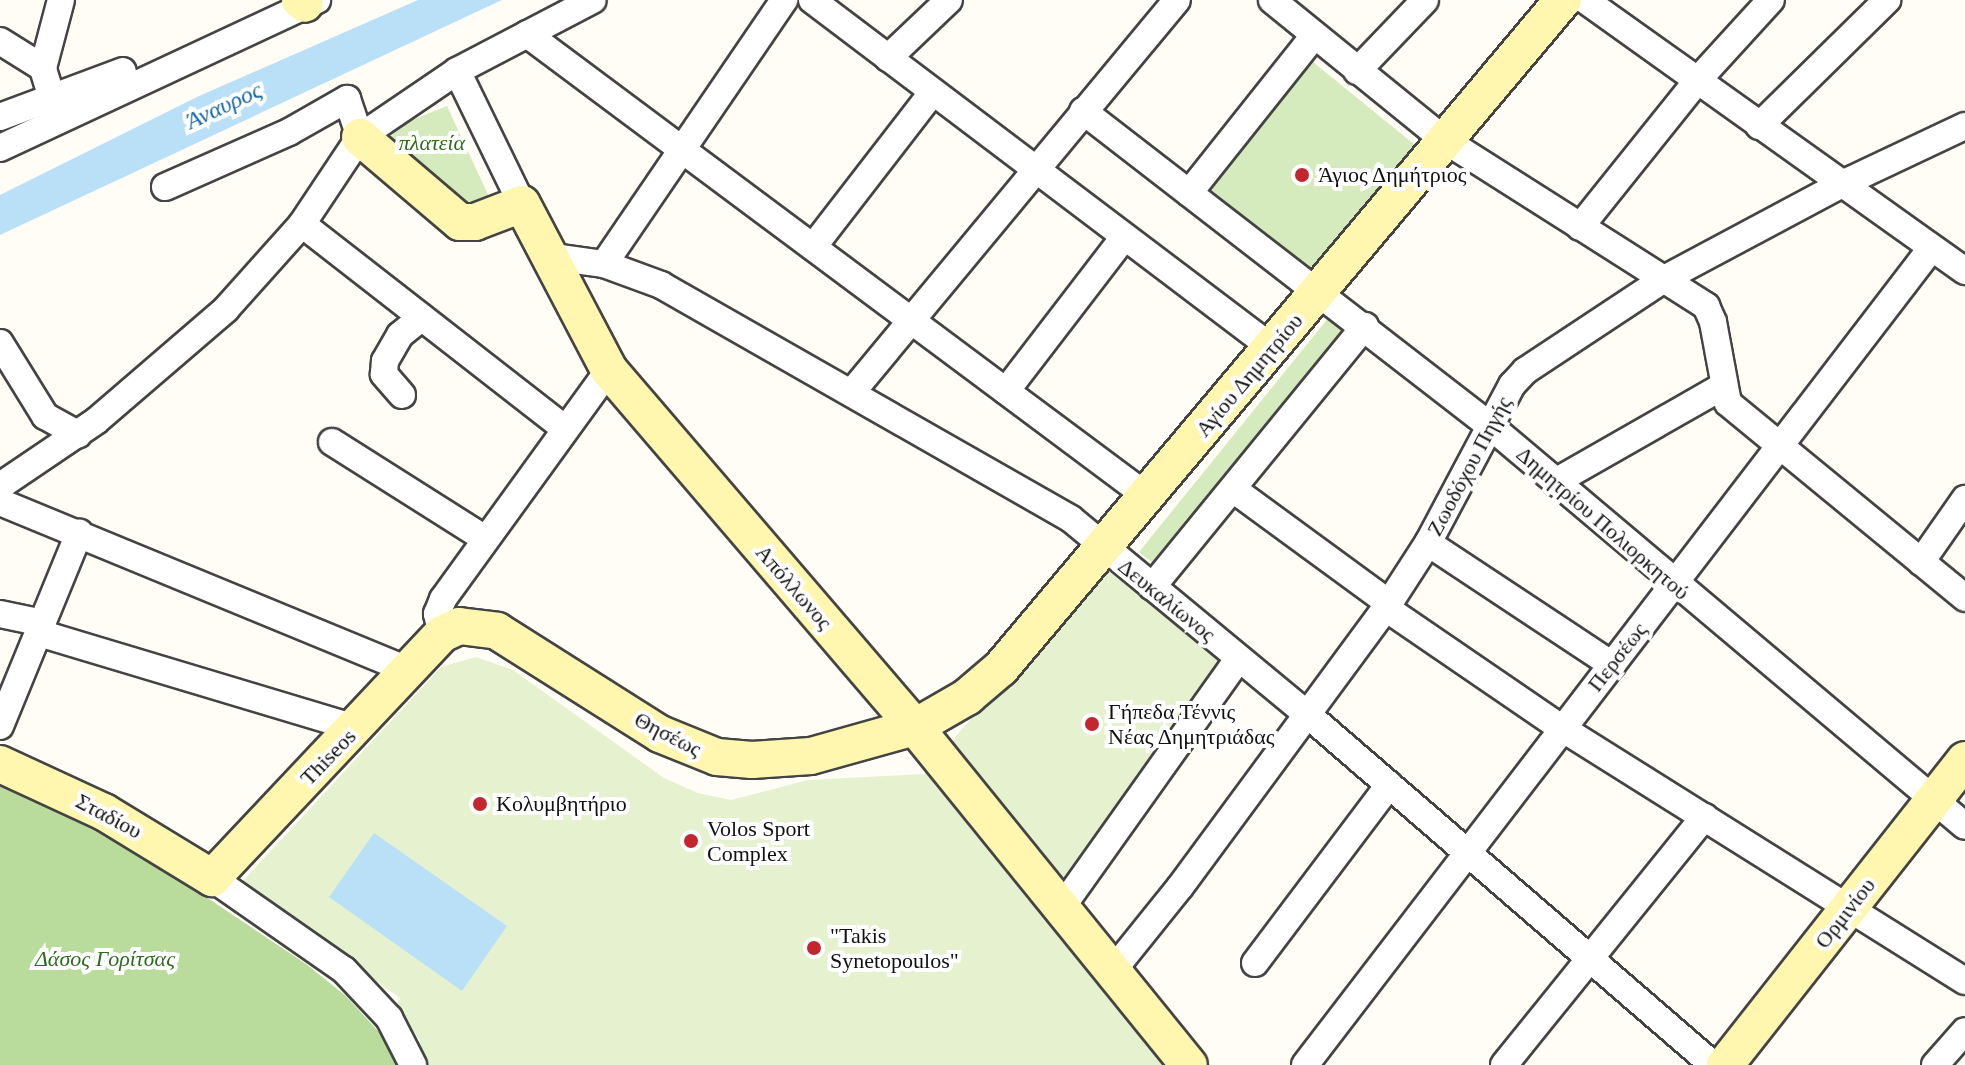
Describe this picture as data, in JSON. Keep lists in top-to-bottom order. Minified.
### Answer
{"streets":{"main road":["Αγίου Δημητρίου","Απόλλωνος","Θησέως","Thiseos","Σταδίου","Ορμινίου"],"street":["Ζωοδόχου Πηγής","Δημητρίου Πολιορκητού","Δευκαλίωνος","Περσέως"]},"crossings":[["Αγίου Δημητρίου","Δημητρίου Πολιορκητού"],["Αγίου Δημητρίου","Απόλλωνος"],["Αγίου Δημητρίου","Δευκαλίωνος"],["Αγίου Δημητρίου","Θησέως"],["Ζωοδόχου Πηγής","Δημητρίου Πολιορκητού"],["Ζωοδόχου Πηγής","Απόλλωνος"],["Ζωοδόχου Πηγής","Δευκαλίωνος"],["Δημητρίου Πολιορκητού","Περσέως"],["Δημητρίου Πολιορκητού","Ορμινίου"],["Απόλλωνος","Δευκαλίωνος"],["Απόλλωνος","Θησέως"],["Δευκαλίωνος","Περσέως"],["Θησέως","Thiseos"],["Thiseos","Σταδίου"]],"water":["Άναυρος"],"parks":["πλατεία","Δάσος Γορίτσας"],"places":["Άγιος Δημήτριος","Γήπεδα Τέννις Νέας Δημητριάδας","Κολυμβητήριο","Volos Sport Complex","\"Takis Synetopoulos\""]}
